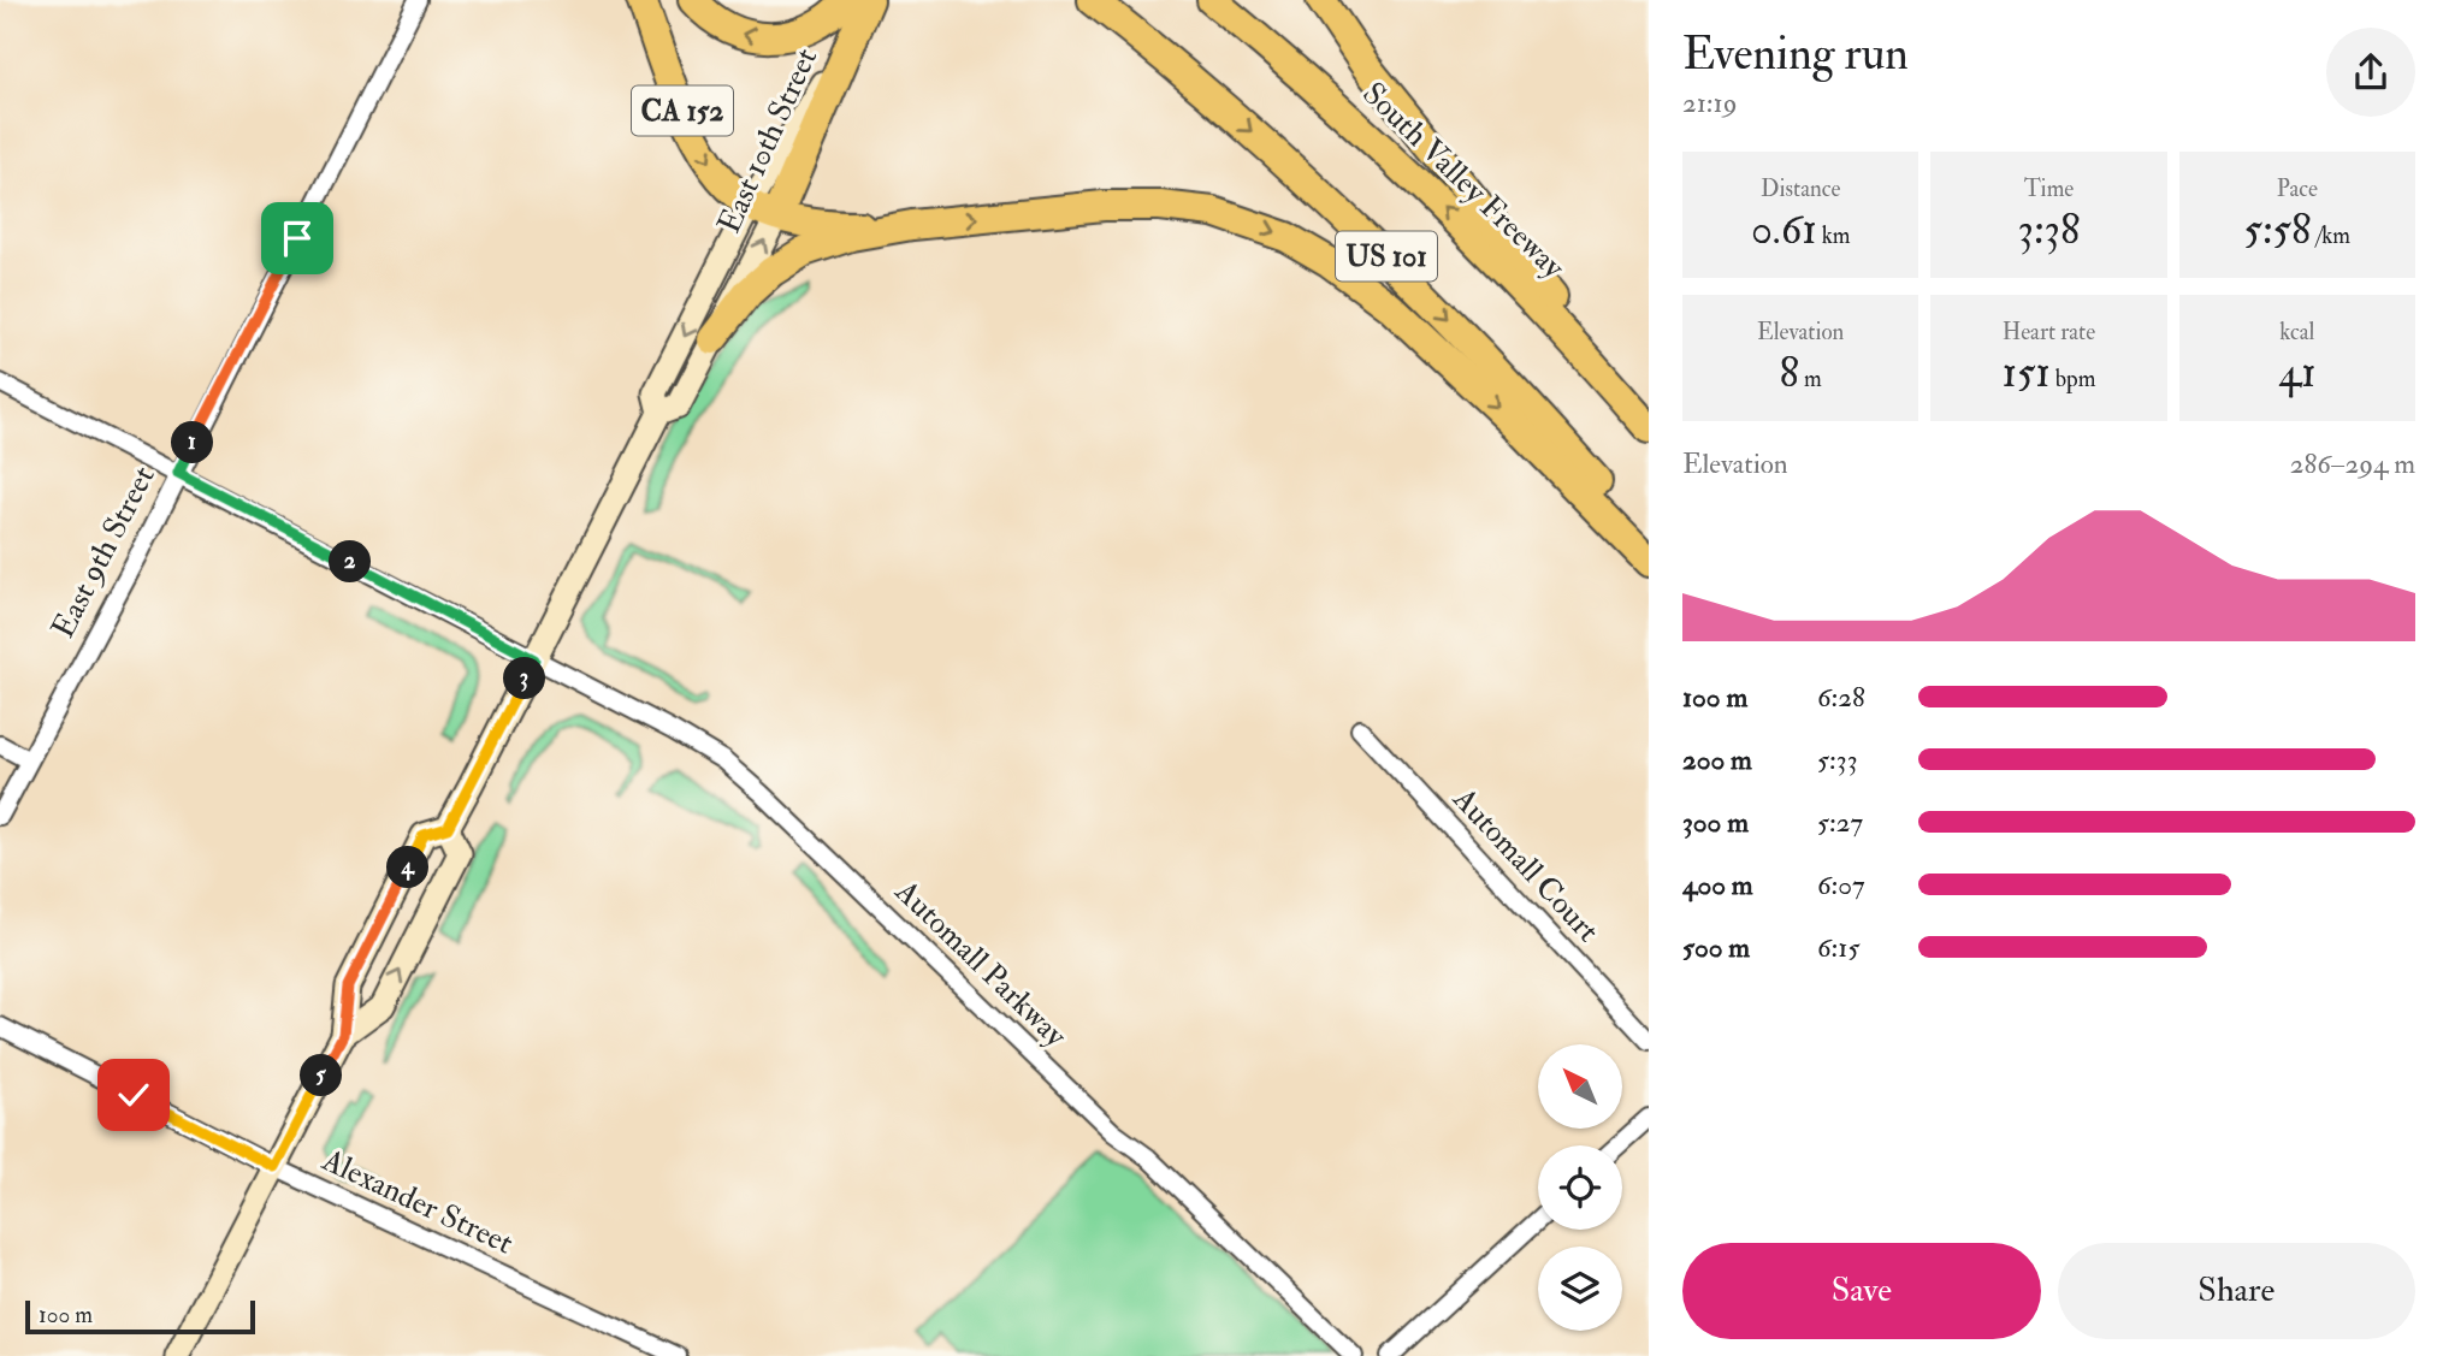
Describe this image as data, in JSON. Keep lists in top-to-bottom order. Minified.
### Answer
{"streets":{"highway":["CA 152","East 10th Street","South Valley Freeway","US 101"],"street":["East 9th Street","Automall Court","Automall Parkway","Alexander Street"]},"crossings":[["CA 152","East 10th Street"],["East 10th Street","Automall Parkway"],["East 10th Street","Alexander Street"],["East 9th Street","Automall Parkway"]],"scale_bar":"100 m","north":"top left","page":{"heading":["Evening run","21:19"],"stats":[["Distance","0.61 km"],["Time","3:38"],["Pace","5:58 /km"],["Elevation","8 m"],["Heart rate","151 bpm"],["kcal","41"]],"pins":["1","2","3","4","5"],"chart":["Elevation","286–294 m"],"list":[{"name":"100 m","note":"6:28"},{"name":"200 m","note":"5:33"},{"name":"300 m","note":"5:27"},{"name":"400 m","note":"6:07"},{"name":"500 m","note":"6:15"}],"buttons":["Save","Share"],"scale":"100 m"}}
